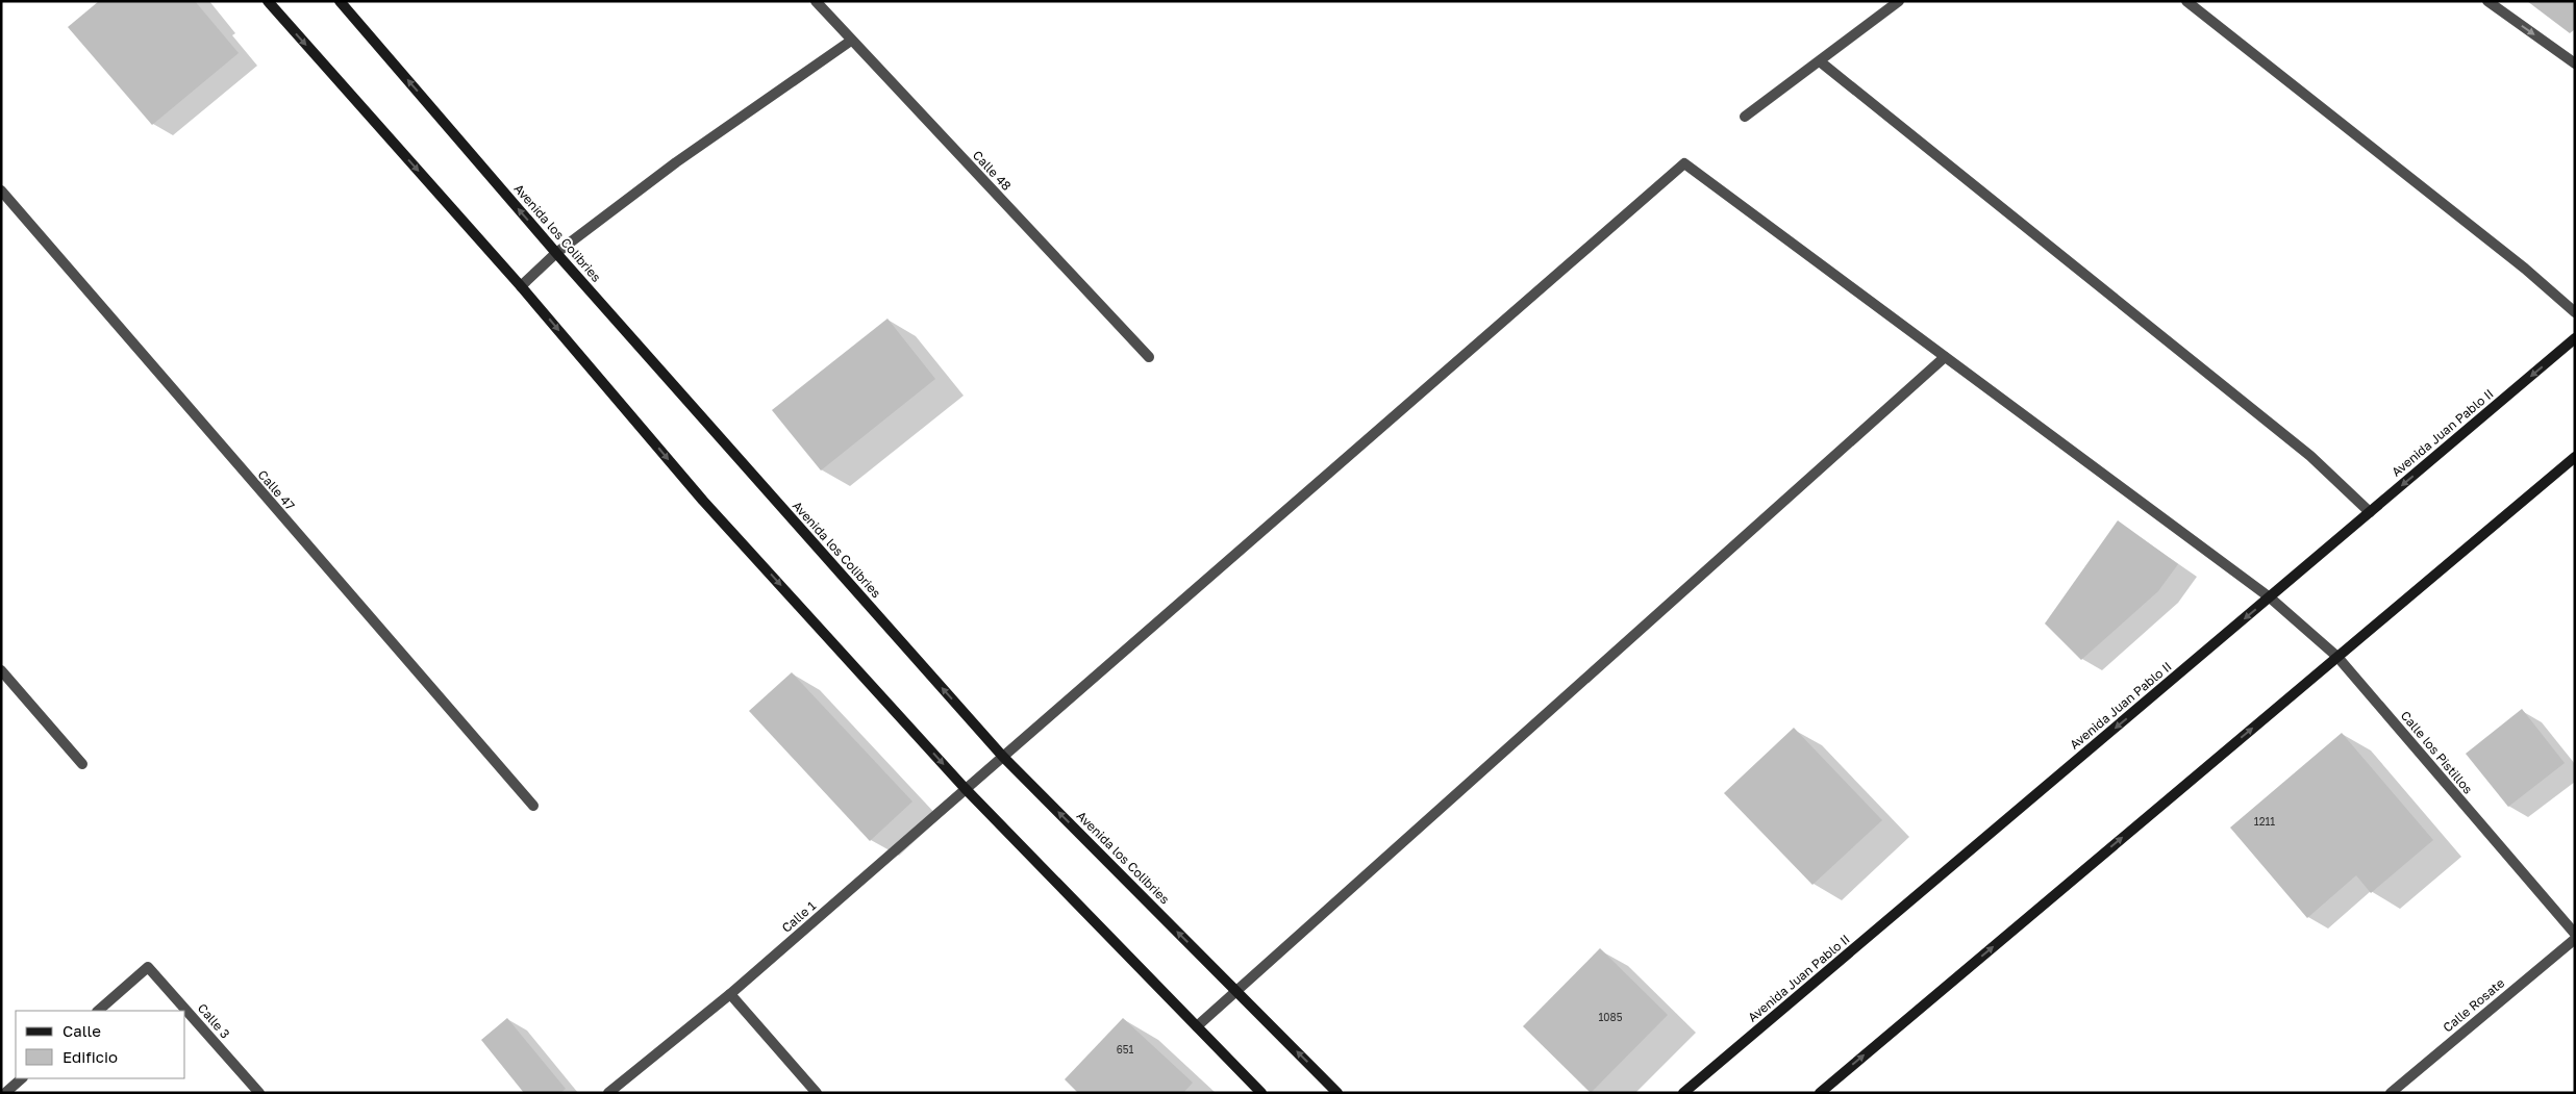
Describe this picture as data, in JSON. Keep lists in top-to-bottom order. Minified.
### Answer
{"streets":{"street":["Calle 48","Avenida los Colibries","Avenida Juan Pablo II","Calle 47","Calle los Pistillos","Calle 1","Calle Rosate","Calle 3"]},"crossings":[["Avenida los Colibries","Calle 1"],["Avenida Juan Pablo II","Calle los Pistillos"],["Calle los Pistillos","Calle 1"]],"house_numbers":["1211","1085","651"],"legend":["Calle","Edificio"]}
